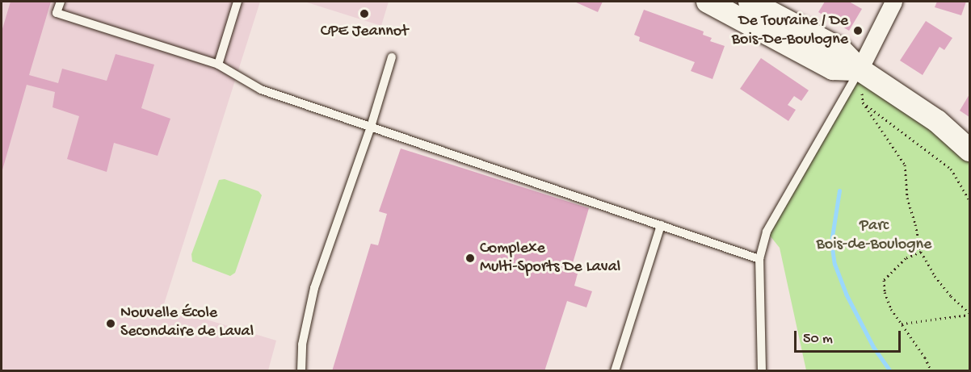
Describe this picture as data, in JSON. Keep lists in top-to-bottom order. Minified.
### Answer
{"parks":["Parc Bois-de-Boulogne"],"places":["CPE Jeannot","De Touraine / De Bois-De-Boulogne","Complexe Multi-Sports De Laval","Nouvelle École Secondaire de Laval"],"scale_bar":"50 m"}
